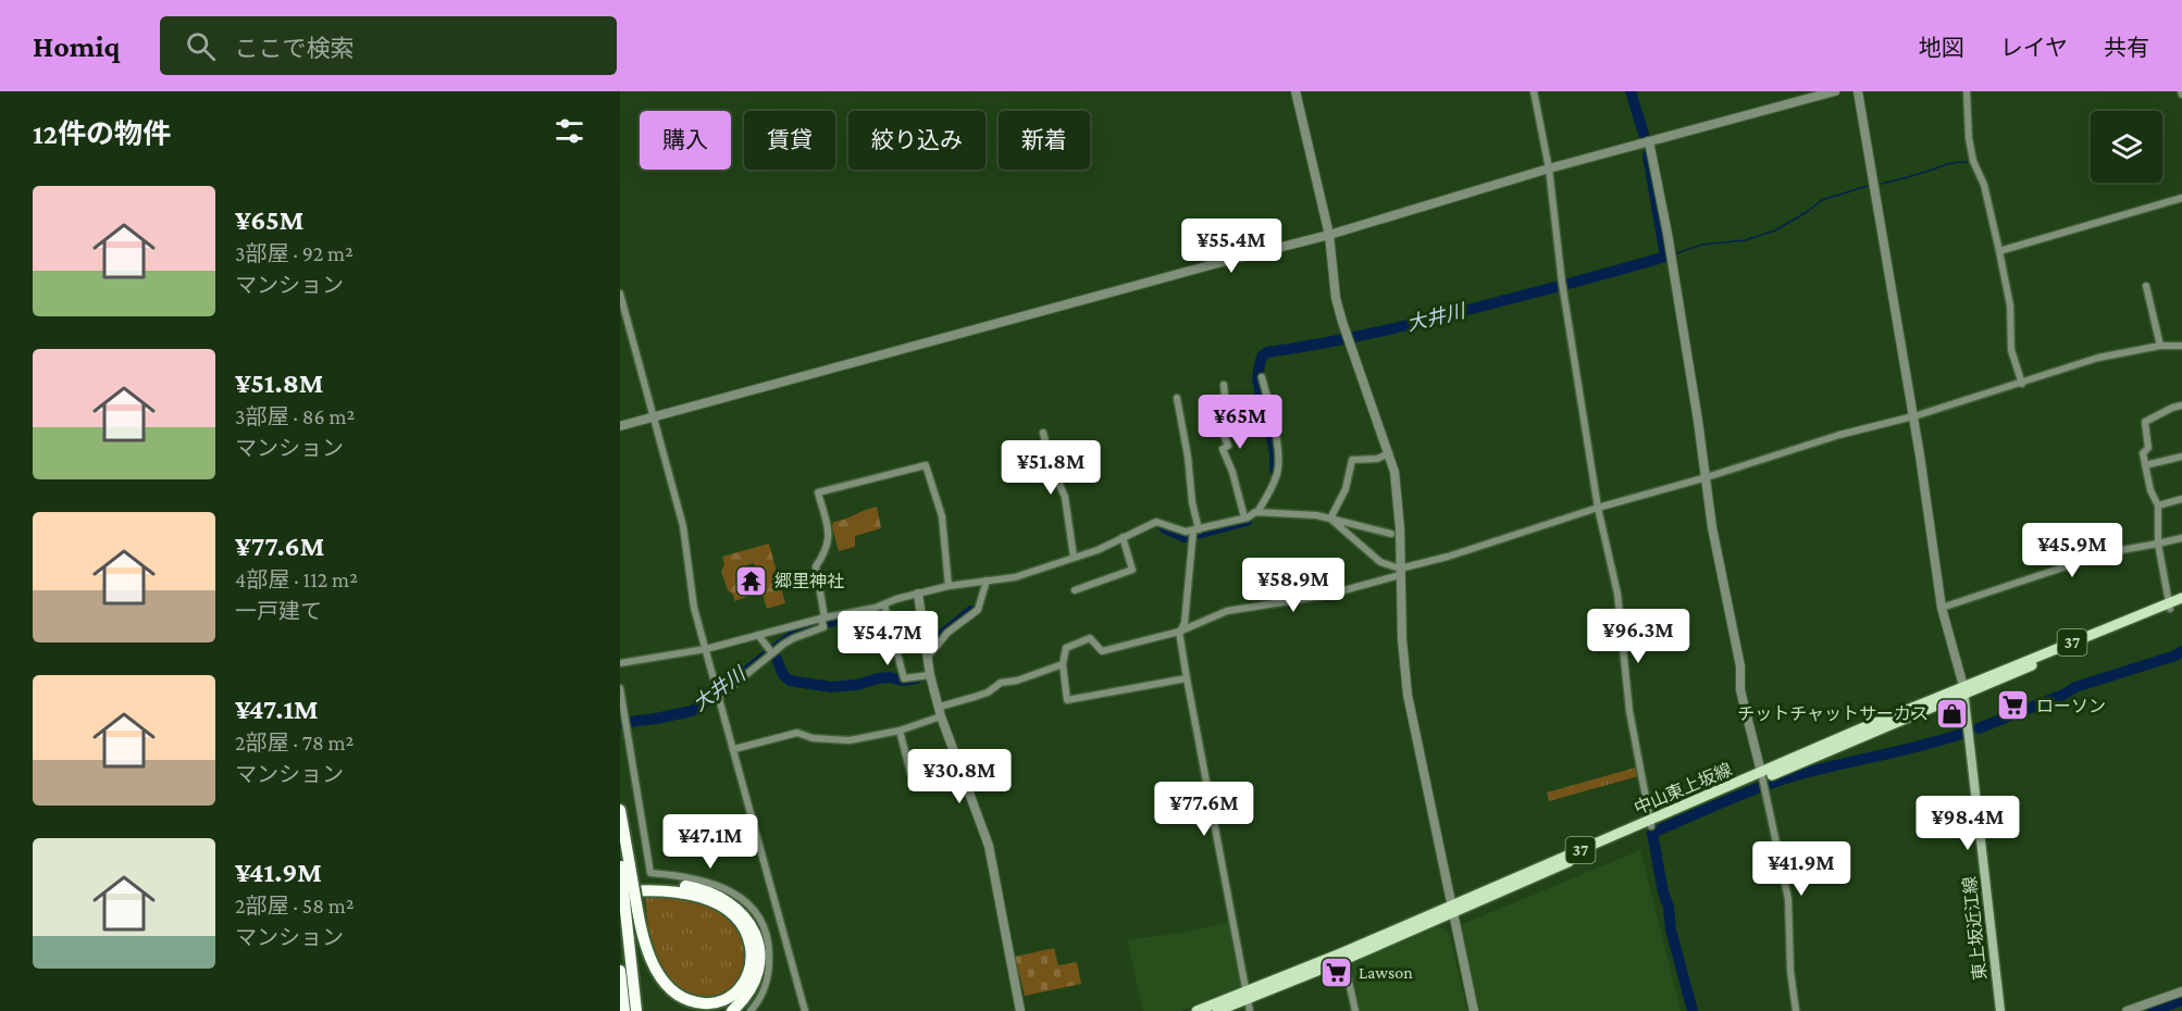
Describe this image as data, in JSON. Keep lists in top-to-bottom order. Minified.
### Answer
{"streets":{"main road":["37","中山東上坂線","東上坂近江線"]},"crossings":[["中山東上坂線","東上坂近江線"]],"water":["大井川"],"places":{"temple":["郷里神社"],"supermarket":["ローソン","Lawson"],"shop":["チットチャットサーカス"]},"page":{"header":"Homiq","search":"ここで検索","nav":["地図","レイヤ","共有"],"heading":"12件の物件","chip":["購入","賃貸","絞り込み","新着"],"list":[{"name":"¥65M","note":"3部屋 · 92 m² · マンション"},{"name":"¥51.8M","note":"3部屋 · 86 m² · マンション"},{"name":"¥77.6M","note":"4部屋 · 112 m² · 一戸建て"},{"name":"¥47.1M","note":"2部屋 · 78 m² · マンション"},{"name":"¥41.9M","note":"2部屋 · 58 m² · マンション"}],"price":["¥55.4M","¥65M","¥51.8M","¥45.9M","¥58.9M","¥96.3M","¥54.7M","¥30.8M","¥77.6M","¥98.4M","¥47.1M","¥41.9M"]}}
